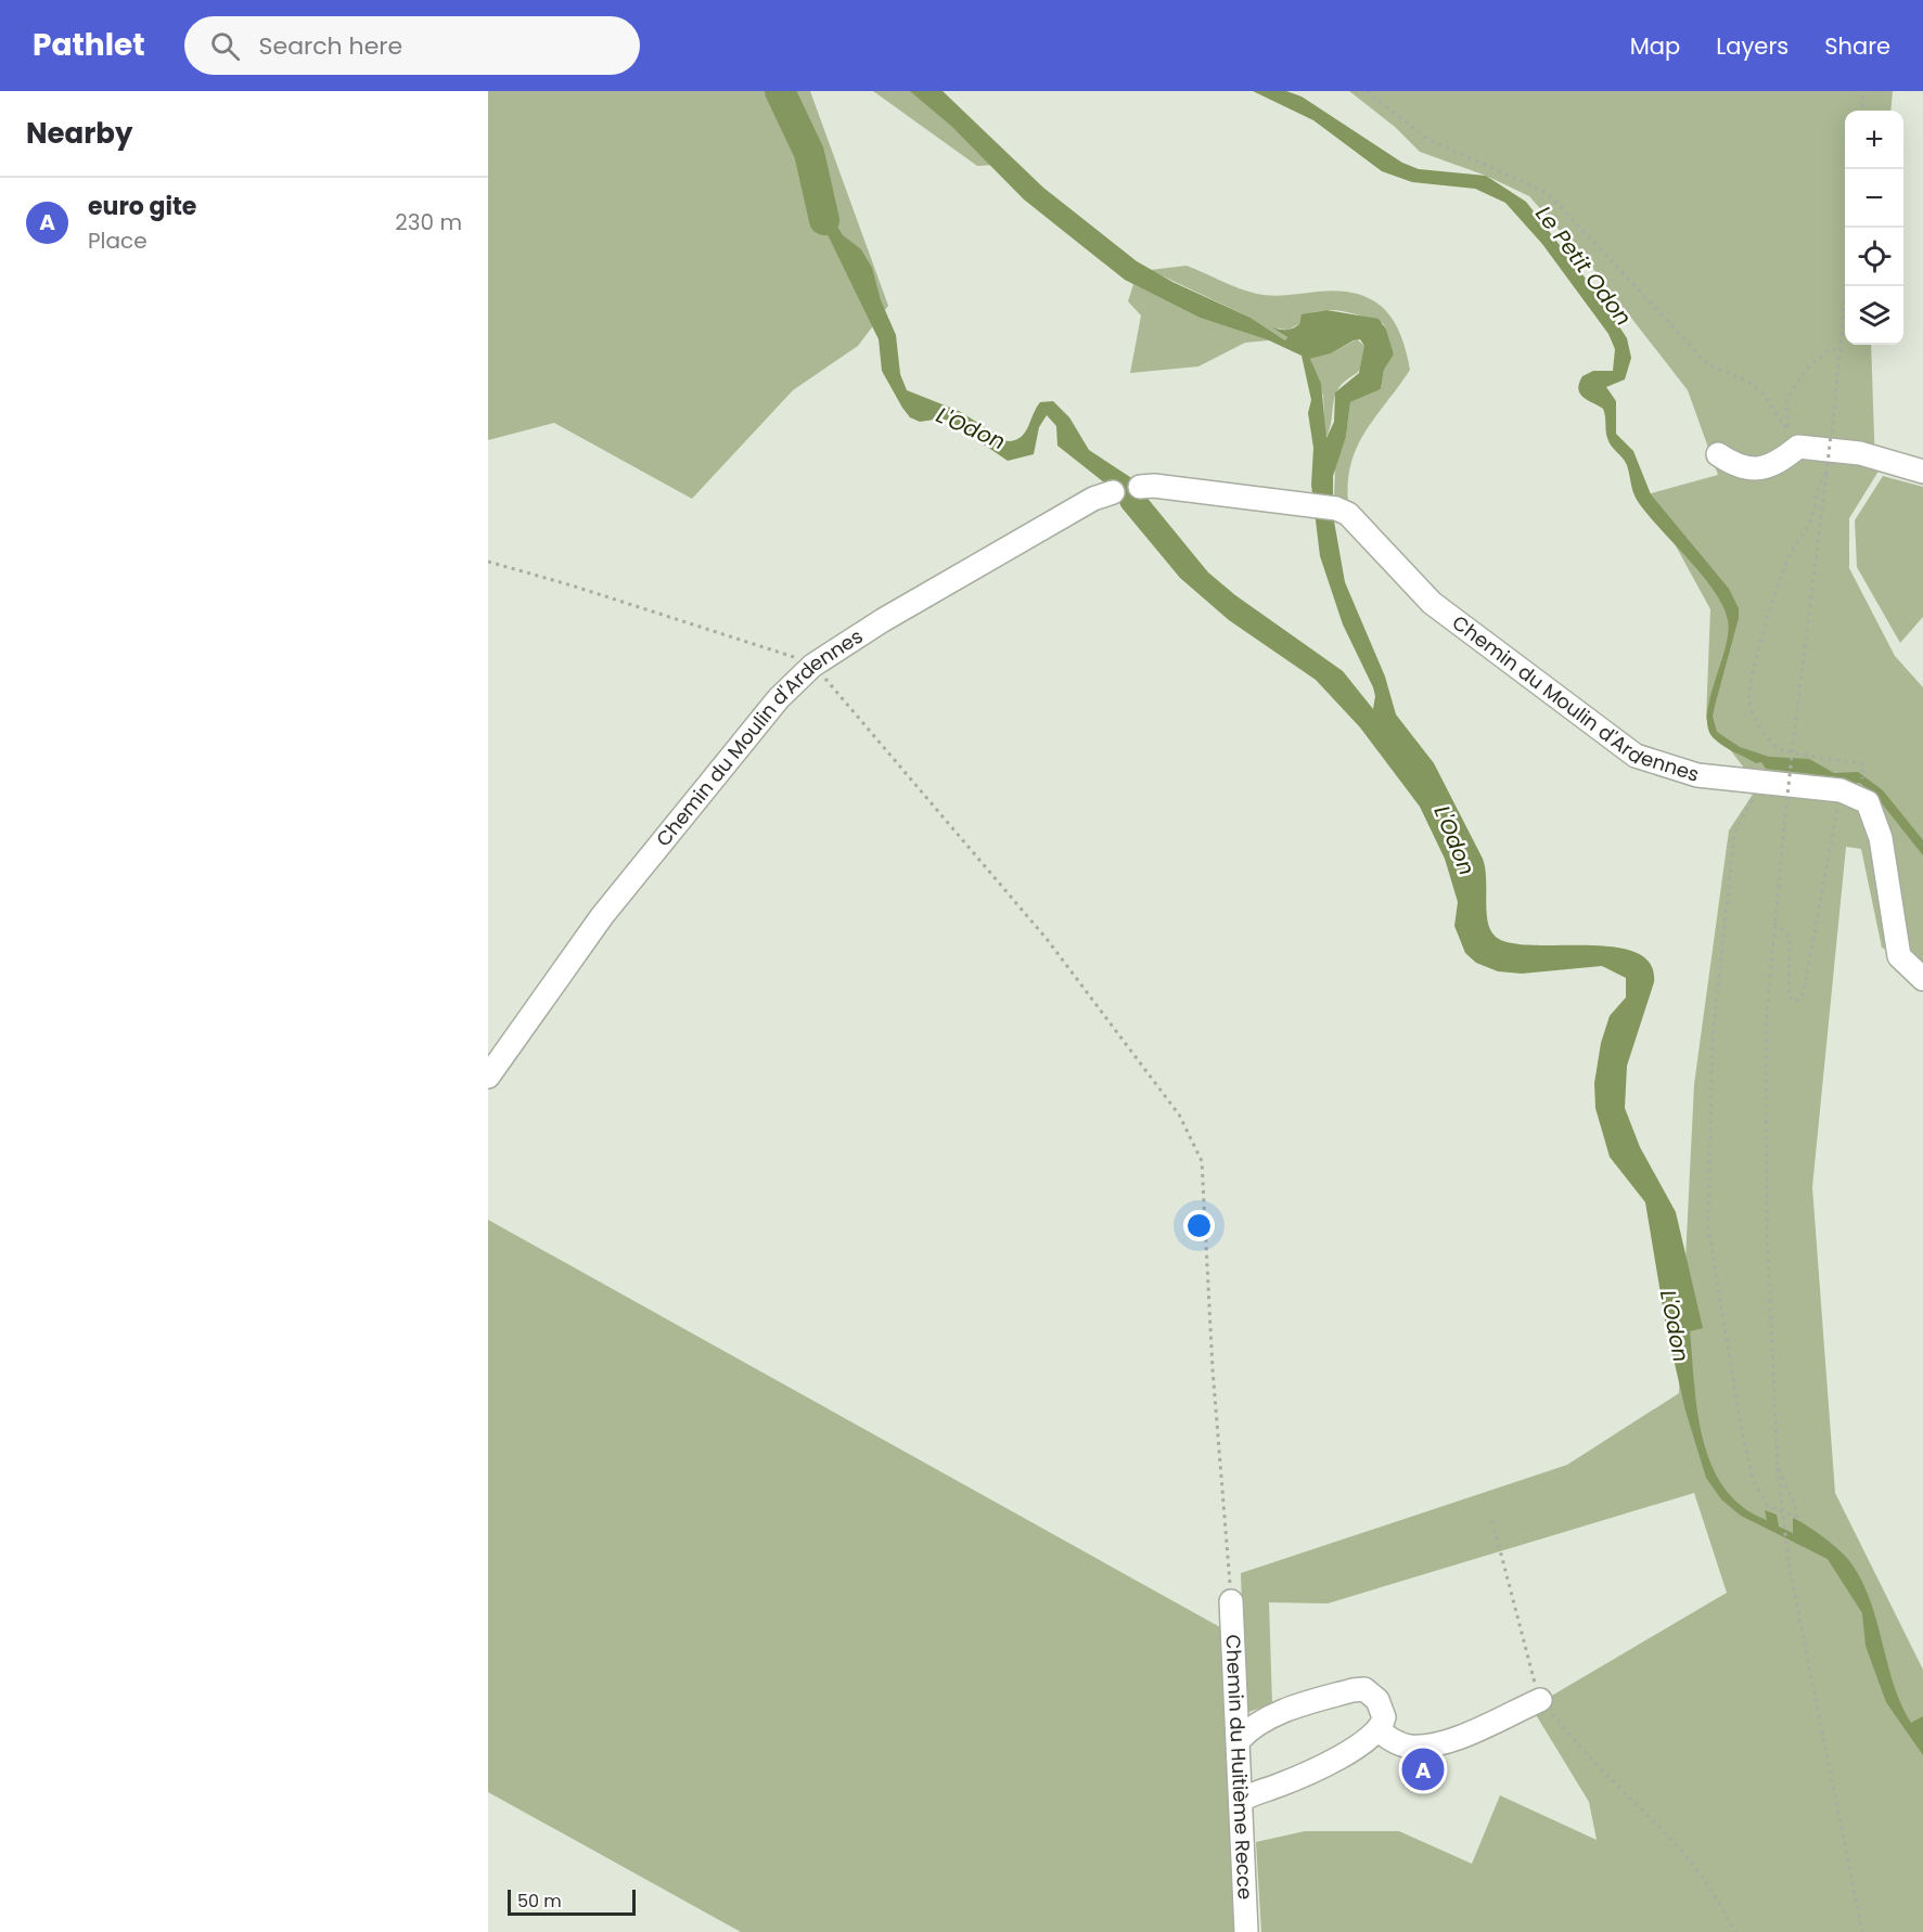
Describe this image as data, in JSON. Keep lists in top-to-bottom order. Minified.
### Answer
{"streets":{"street":["Chemin du Moulin d'Ardennes","Chemin du Huitième Recce"]},"water":["Le Petit Odon","L'Odon"],"scale_bar":"50 m","page":{"header":"Pathlet","search":"Search here","nav":["Map","Layers","Share"],"heading":"Nearby","map_buttons":["+","−"],"list":[{"mark":"A","name":"euro gite","note":"Place","value":"230 m"}],"pins":"A","scale":"50 m"}}
